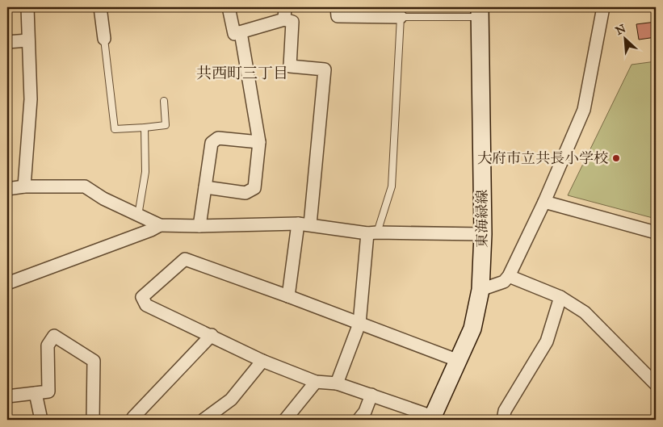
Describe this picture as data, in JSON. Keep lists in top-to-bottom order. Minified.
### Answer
{"streets":{"main road":["東海緑線"]},"districts":["共西町三丁目"],"places":["大府市立共長小学校"],"north":"top left"}
